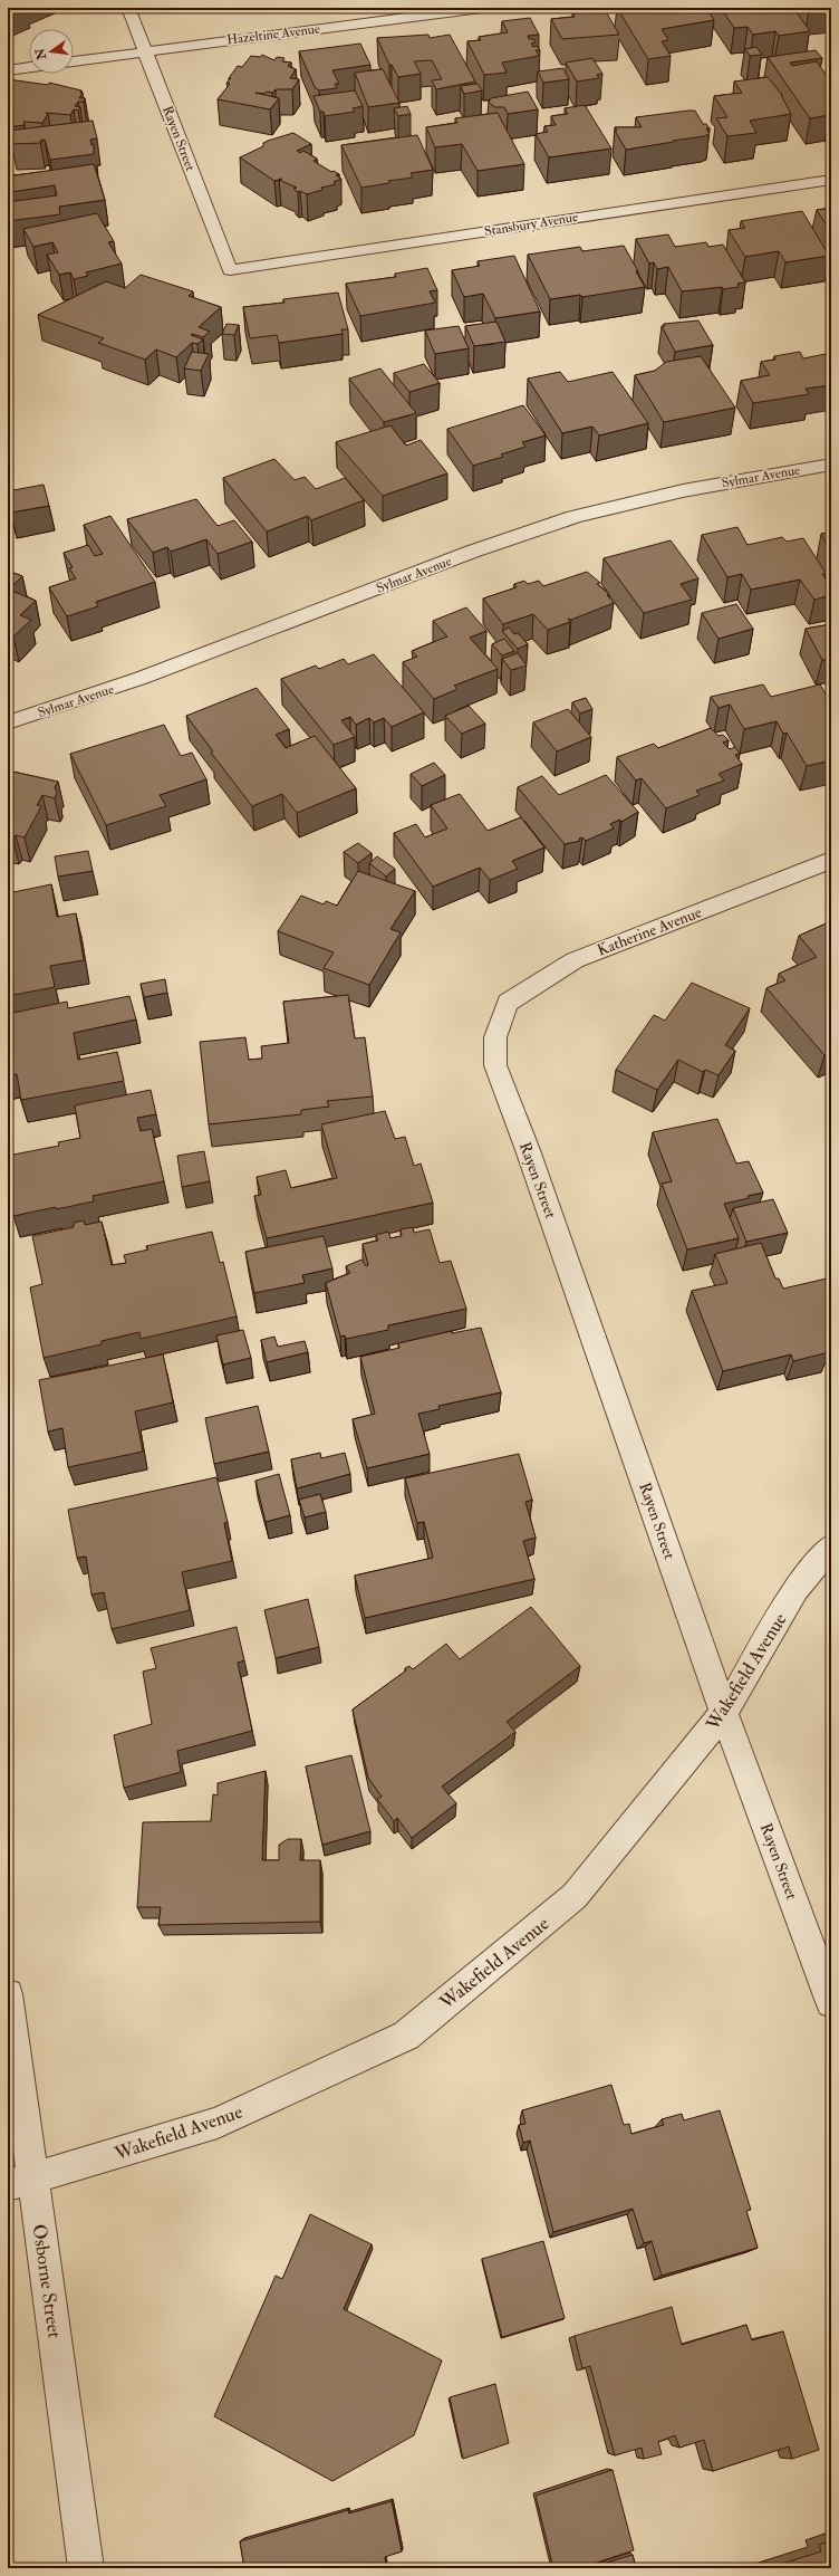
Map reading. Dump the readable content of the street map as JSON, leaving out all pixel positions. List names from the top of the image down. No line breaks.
{"streets":{"street":["Hazeltine Avenue","Rayen Street","Stansbury Avenue","Sylmar Avenue","Katherine Avenue","Wakefield Avenue","Osborne Street"]},"crossings":[["Hazeltine Avenue","Rayen Street"],["Rayen Street","Stansbury Avenue"],["Rayen Street","Katherine Avenue"],["Rayen Street","Wakefield Avenue"],["Wakefield Avenue","Osborne Street"]],"north":"left"}
